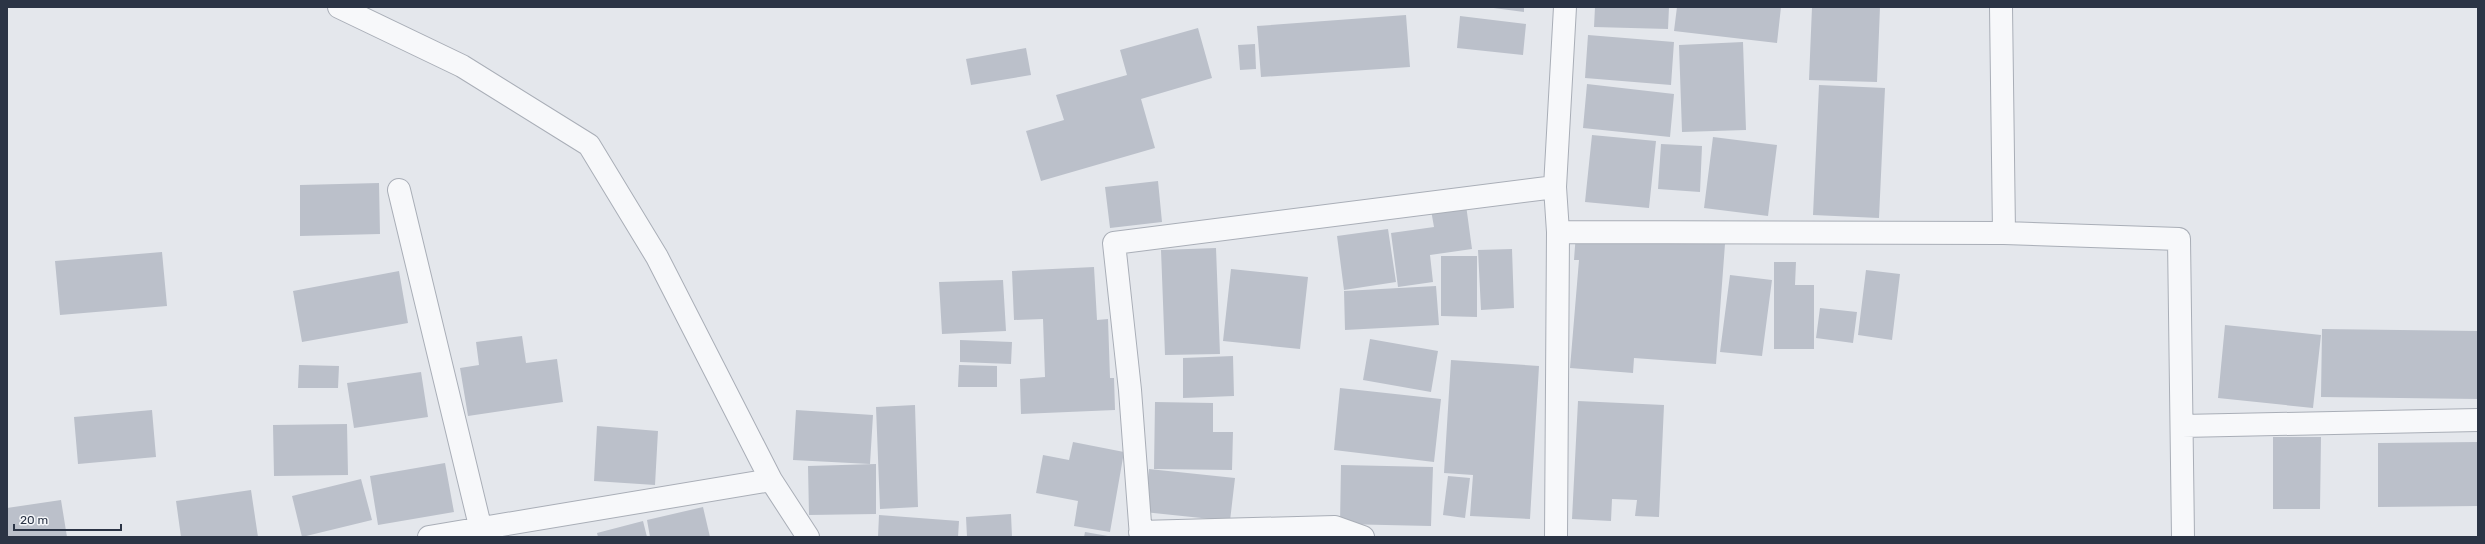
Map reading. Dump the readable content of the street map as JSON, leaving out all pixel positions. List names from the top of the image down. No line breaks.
{"scale_bar":"20 m"}
